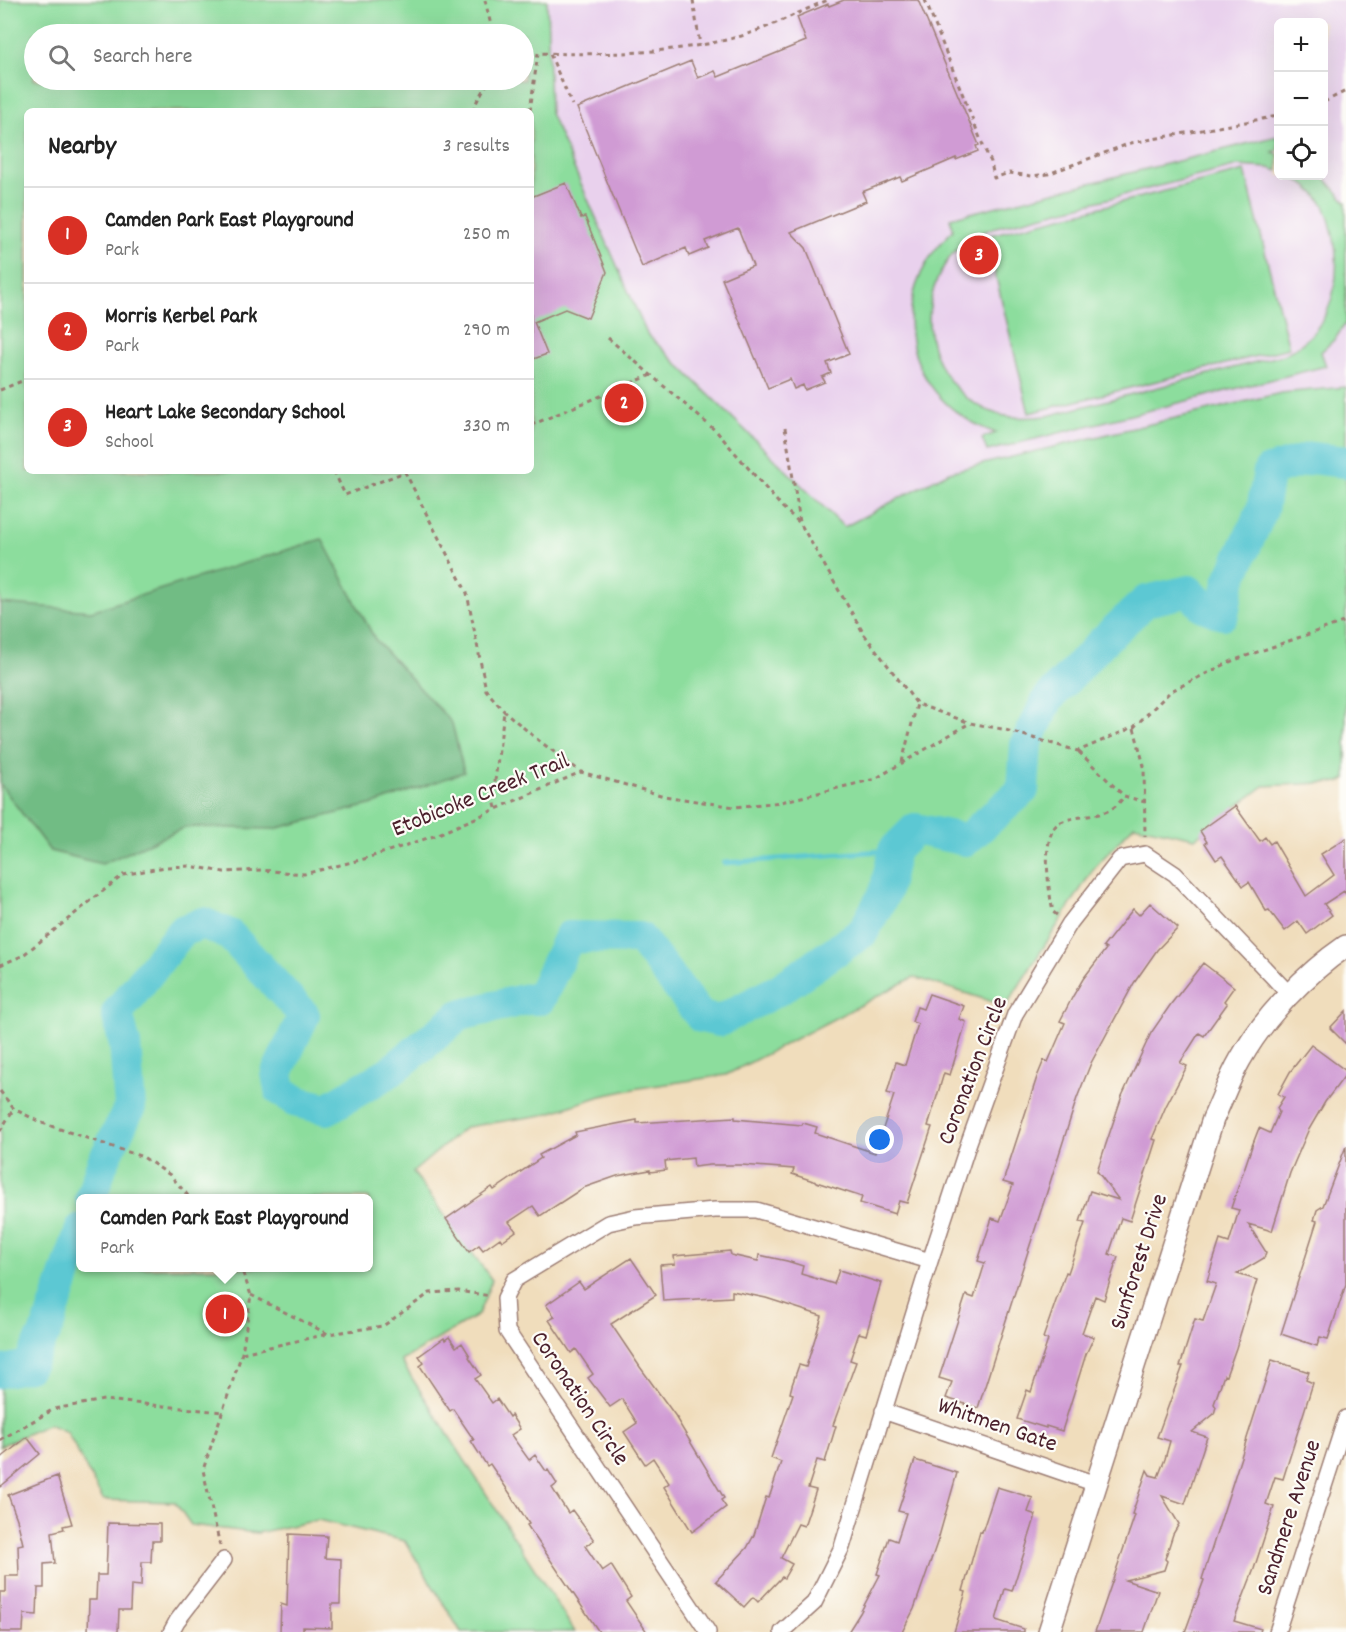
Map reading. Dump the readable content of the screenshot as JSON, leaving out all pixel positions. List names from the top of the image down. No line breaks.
{"streets":{"street":["Coronation Circle","Sunforest Drive","Whitmen Gate","Sandmere Avenue"],"path":["Etobicoke Creek Trail"]},"crossings":[["Coronation Circle","Whitmen Gate"],["Sunforest Drive","Whitmen Gate"]],"page":{"map_buttons":["+","−"],"search":"Search here","heading":["Nearby","3 results"],"list":[{"mark":"1","name":"Camden Park East Playground","note":"Park","value":"250 m"},{"mark":"2","name":"Morris Kerbel Park","note":"Park","value":"290 m"},{"mark":"3","name":"Heart Lake Secondary School","note":"School","value":"330 m"}],"pins":["3","2","1"],"popup":["Camden Park East Playground","Park"]}}
